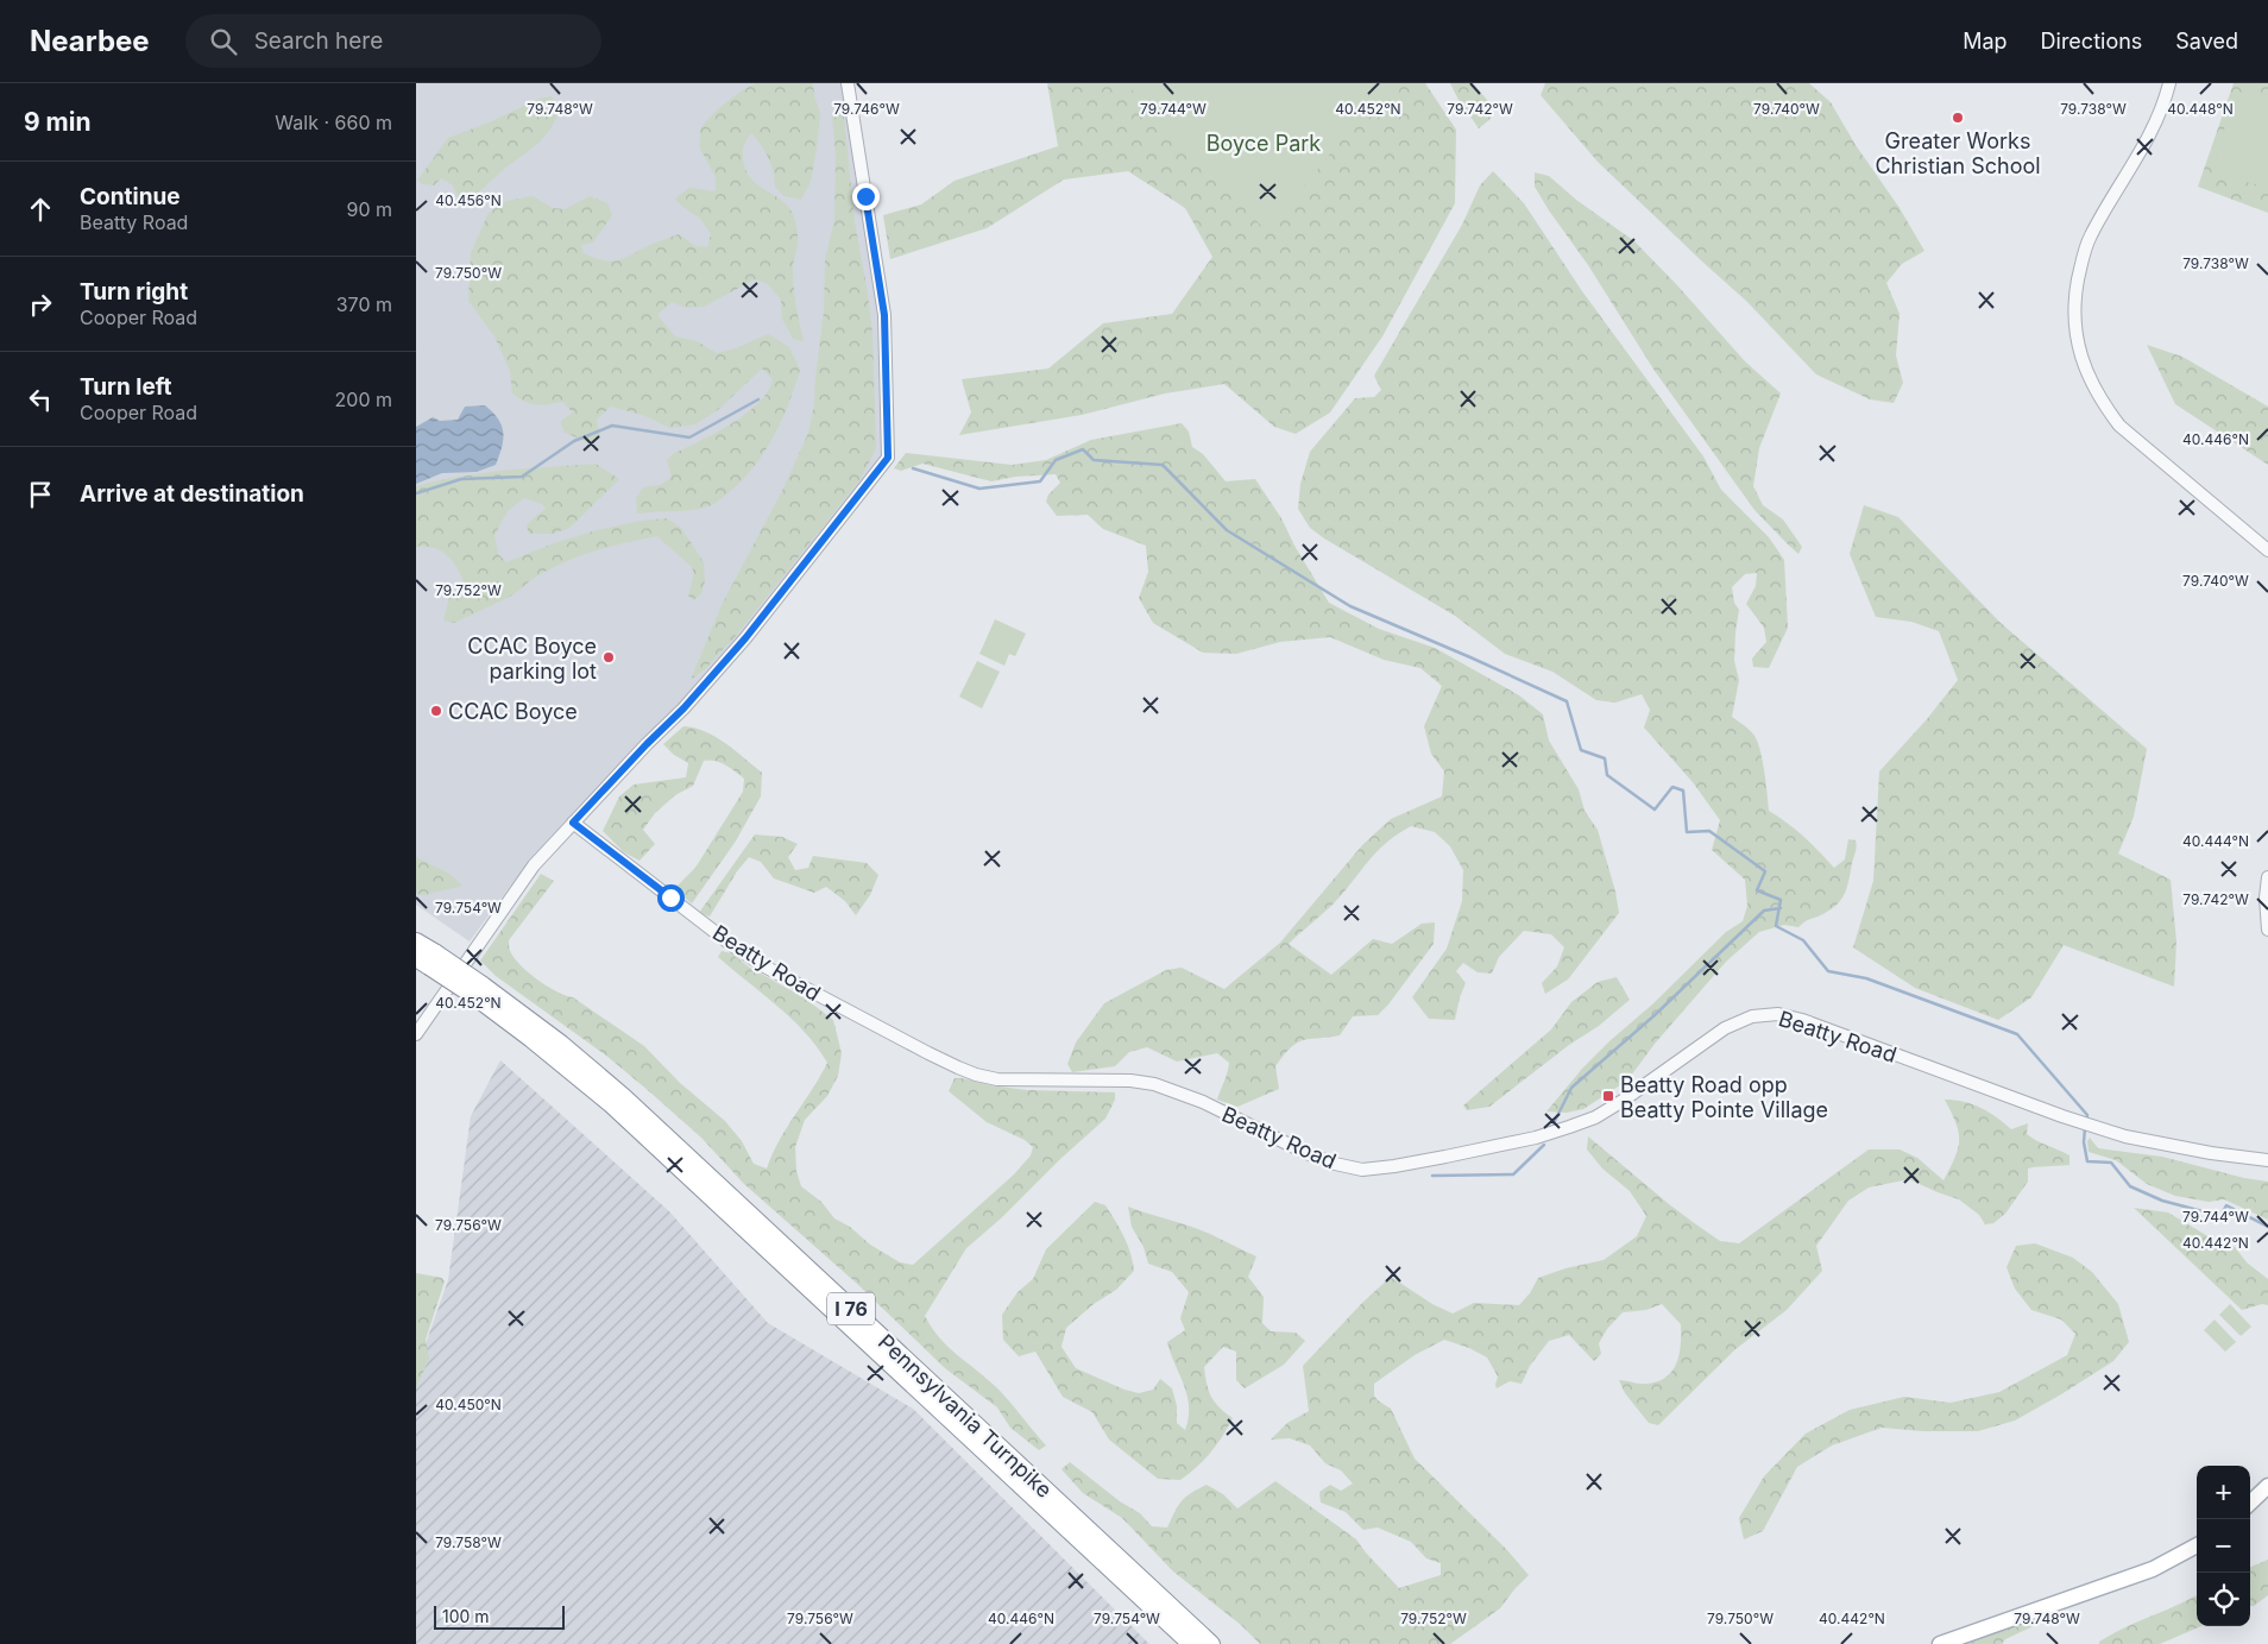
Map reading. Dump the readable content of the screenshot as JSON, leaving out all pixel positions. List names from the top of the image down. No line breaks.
{"streets":{"highway":["I 76","Pennsylvania Turnpike"],"street":["Beatty Road"]},"parks":["Boyce Park"],"places":{"other":["Greater Works Christian School","CCAC Boyce parking lot","CCAC Boyce"],"transit":["Beatty Road opp Beatty Pointe Village"]},"scale_bar":"100 m","page":{"header":"Nearbee","search":"Search here","nav":["Map","Directions","Saved"],"heading":["9 min","Walk · 660 m"],"list":[["Continue","Beatty Road","90 m"],["Turn right","Cooper Road","370 m"],["Turn left","Cooper Road","200 m"],"Arrive at destination"],"map_buttons":["+","−"],"scale":"100 m"},"coordinates":["40.452°N","40.448°N","79.746°W","79.748°W","79.744°W","79.742°W","79.740°W","79.738°W","40.456°N","79.750°W","40.446°N","79.752°W","40.444°N","79.754°W","79.756°W","40.442°N","40.450°N","79.758°W"]}
